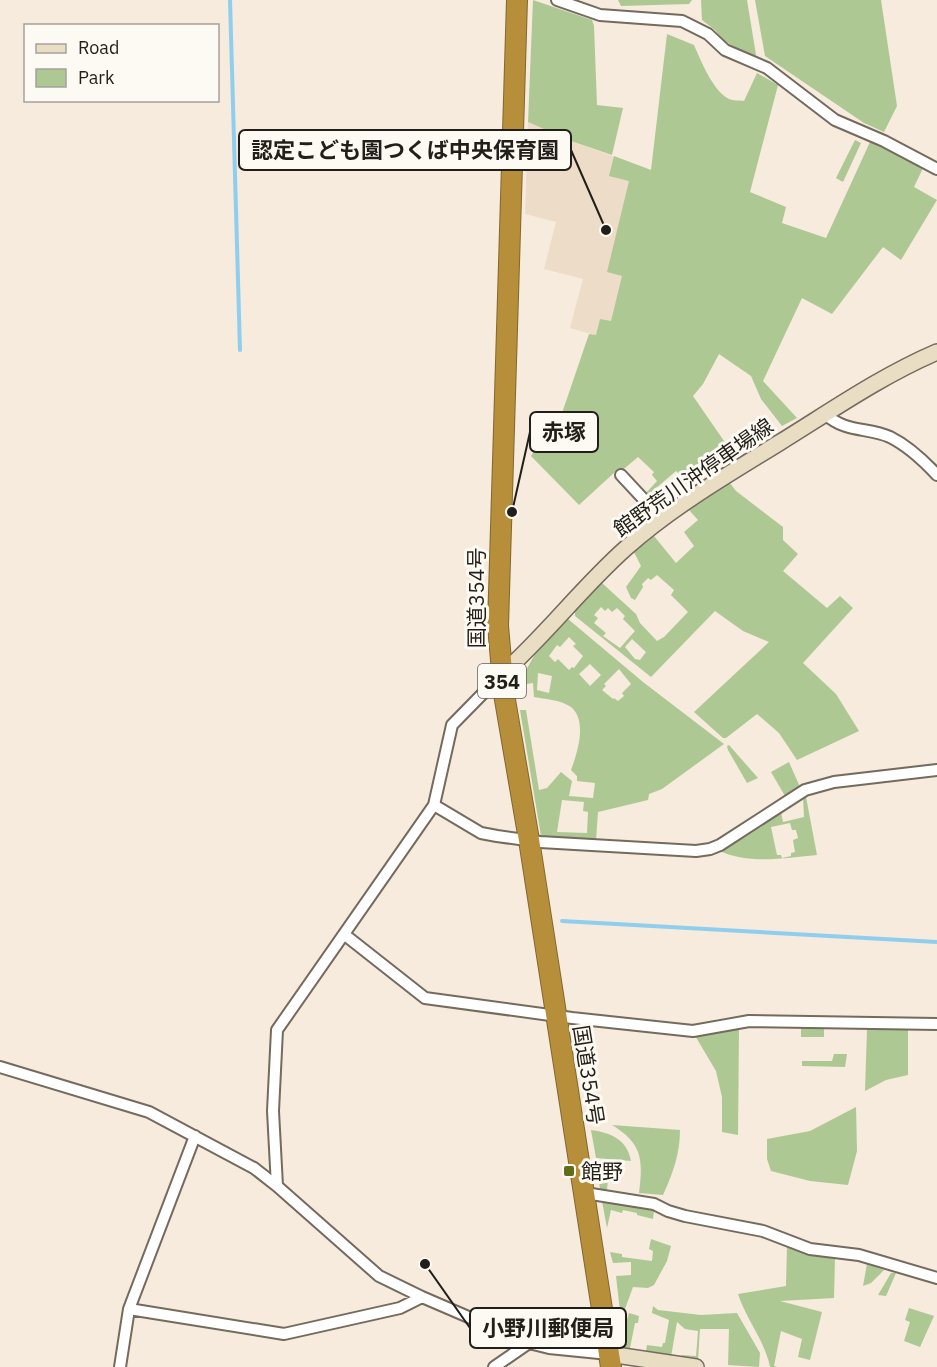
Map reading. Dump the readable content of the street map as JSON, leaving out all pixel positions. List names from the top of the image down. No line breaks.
{"streets":{"highway":["国道354号","354"],"main road":["館野荒川沖停車場線"]},"crossings":[["館野荒川沖停車場線","国道354号"]],"places":{"other":["認定こども園つくば中央保育園","赤塚","小野川郵便局"],"transit":["館野"]},"legend":["Road","Park"]}
